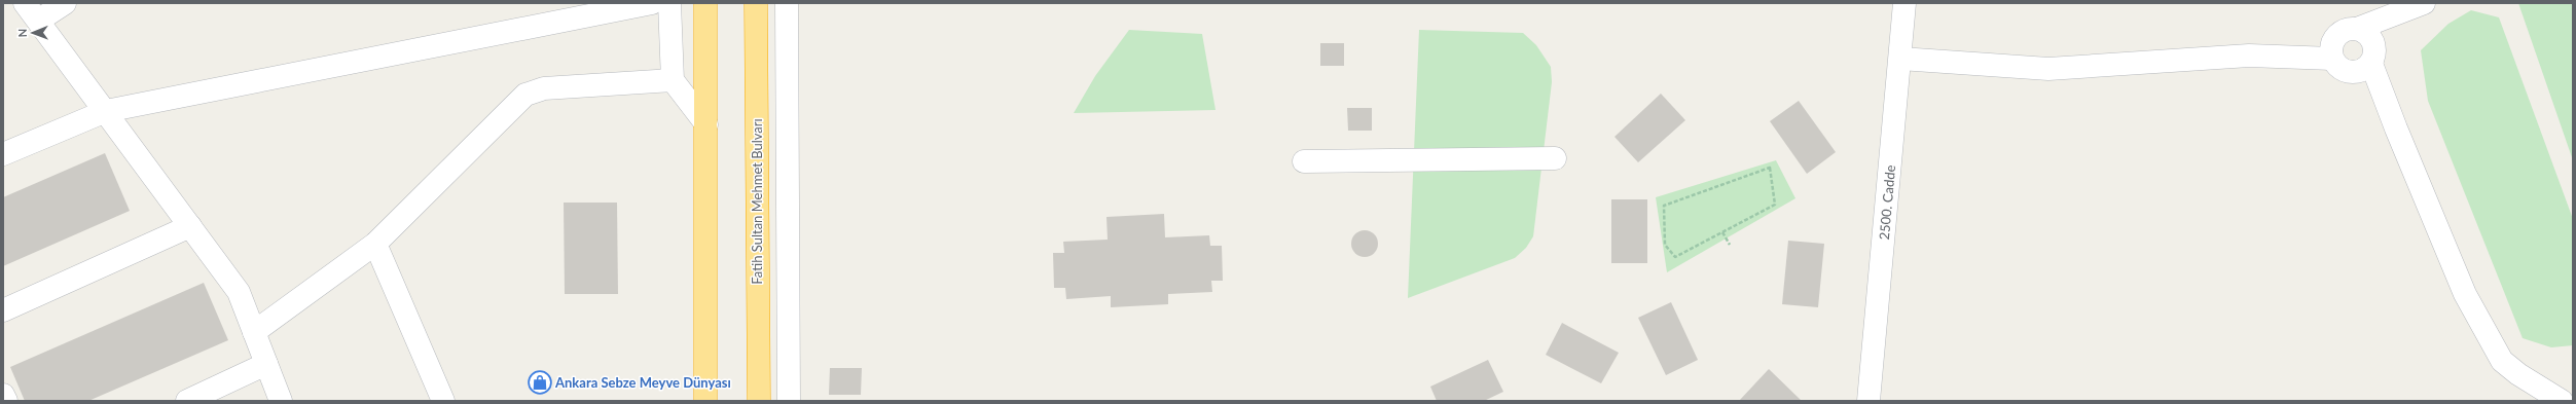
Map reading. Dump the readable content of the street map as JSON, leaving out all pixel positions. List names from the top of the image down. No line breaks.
{"streets":{"highway":["Fatih Sultan Mehmet Bulvarı"],"street":["2500. Cadde"]},"places":{"shop":["Ankara Sebze Meyve Dünyası"]},"north":"left"}
